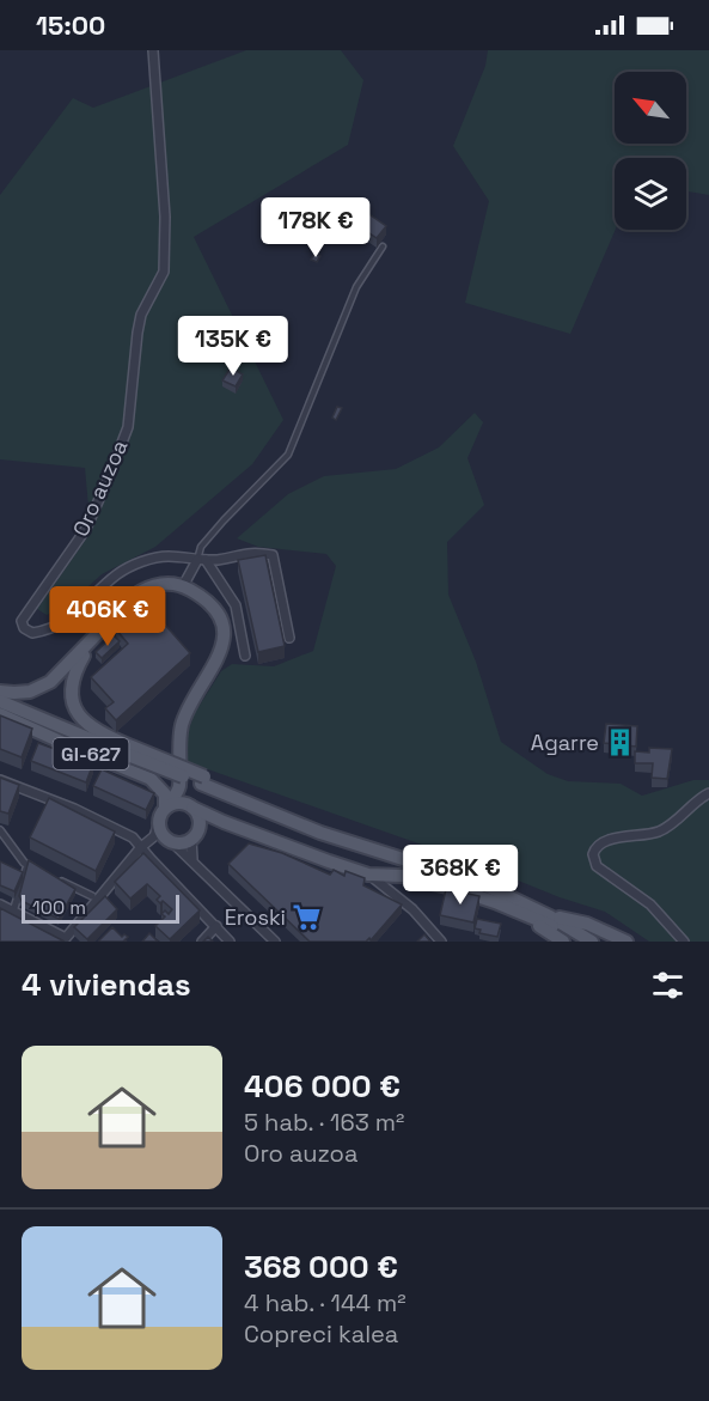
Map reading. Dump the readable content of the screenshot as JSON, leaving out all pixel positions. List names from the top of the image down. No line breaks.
{"streets":{"main road":["GI-627"],"street":["Oro auzoa"]},"places":{"building":["Agarre"],"supermarket":["Eroski"]},"scale_bar":"100 m","north":"top left","page":{"status":"15:00","price":["178K €","135K €","406K €","368K €"],"scale":"100 m","heading":"4 viviendas","list":[{"name":"406 000 €","note":"5 hab. · 163 m² · Oro auzoa"},{"name":"368 000 €","note":"4 hab. · 144 m² · Copreci kalea"}]}}
